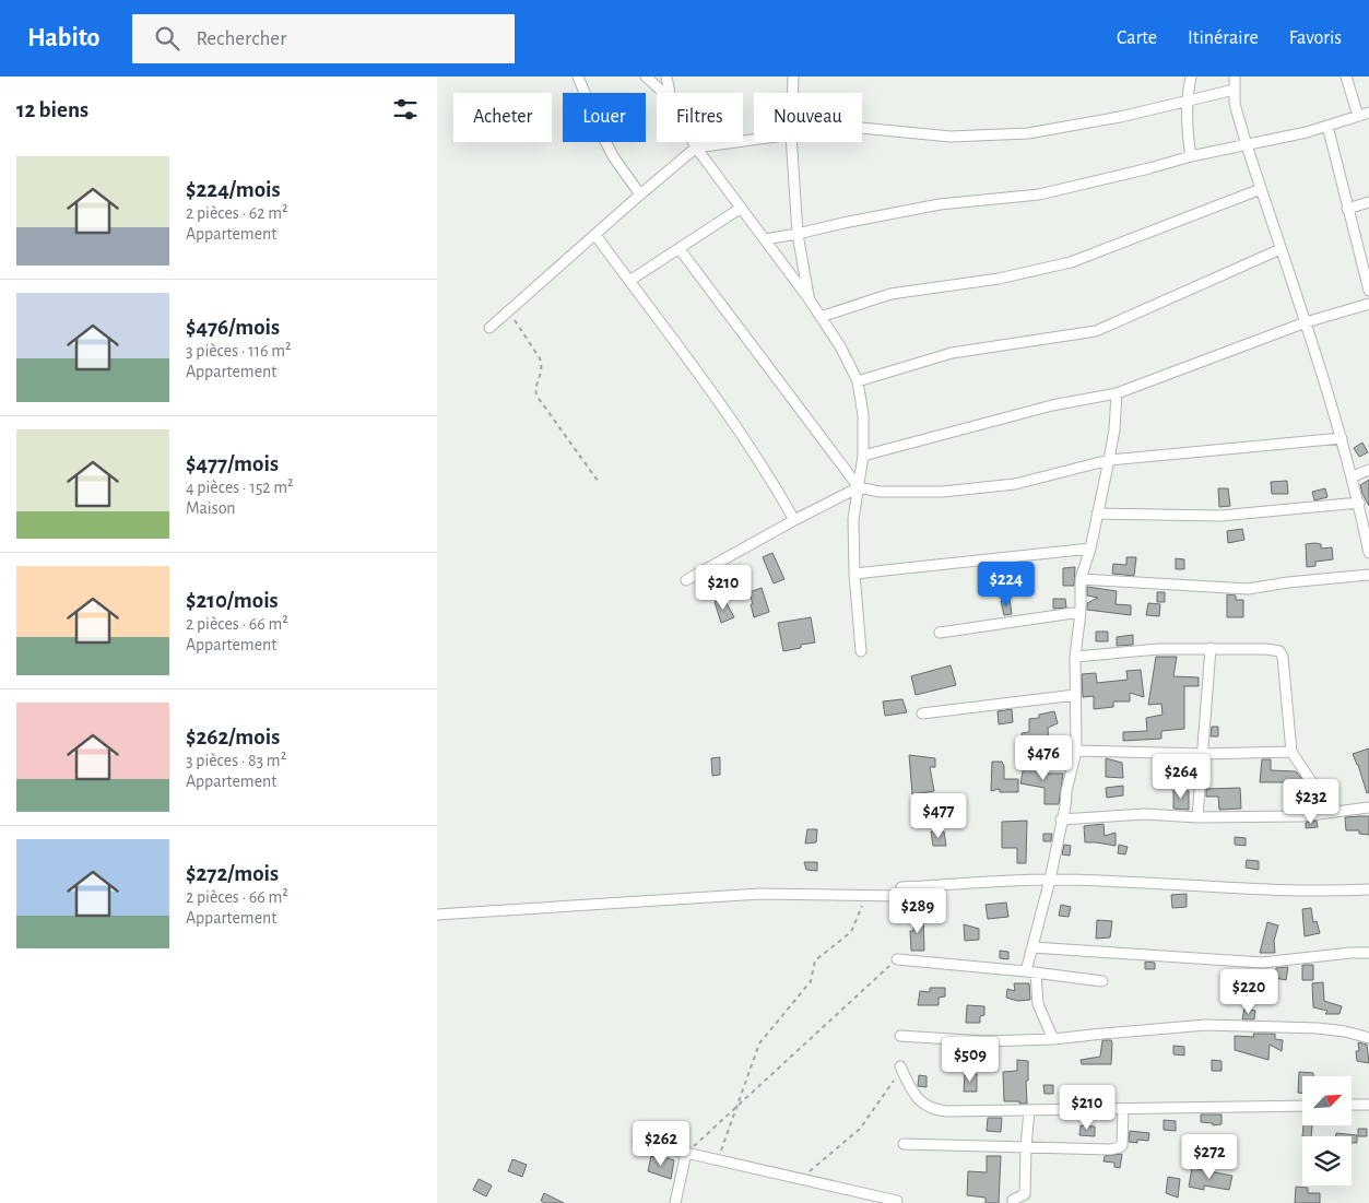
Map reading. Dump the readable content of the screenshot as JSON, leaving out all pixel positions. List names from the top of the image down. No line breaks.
{"north":"top right","page":{"header":"Habito","search":"Rechercher","nav":["Carte","Itinéraire","Favoris"],"heading":"12 biens","chip":["Acheter","Louer","Filtres","Nouveau"],"list":[{"name":"$224/mois","note":"2 pièces · 62 m² · Appartement"},{"name":"$476/mois","note":"3 pièces · 116 m² · Appartement"},{"name":"$477/mois","note":"4 pièces · 152 m² · Maison"},{"name":"$210/mois","note":"2 pièces · 66 m² · Appartement"},{"name":"$262/mois","note":"3 pièces · 83 m² · Appartement"},{"name":"$272/mois","note":"2 pièces · 66 m² · Appartement"}],"price":["$224","$210","$476","$264","$232","$477","$289","$220","$509","$210","$262","$272"]}}
